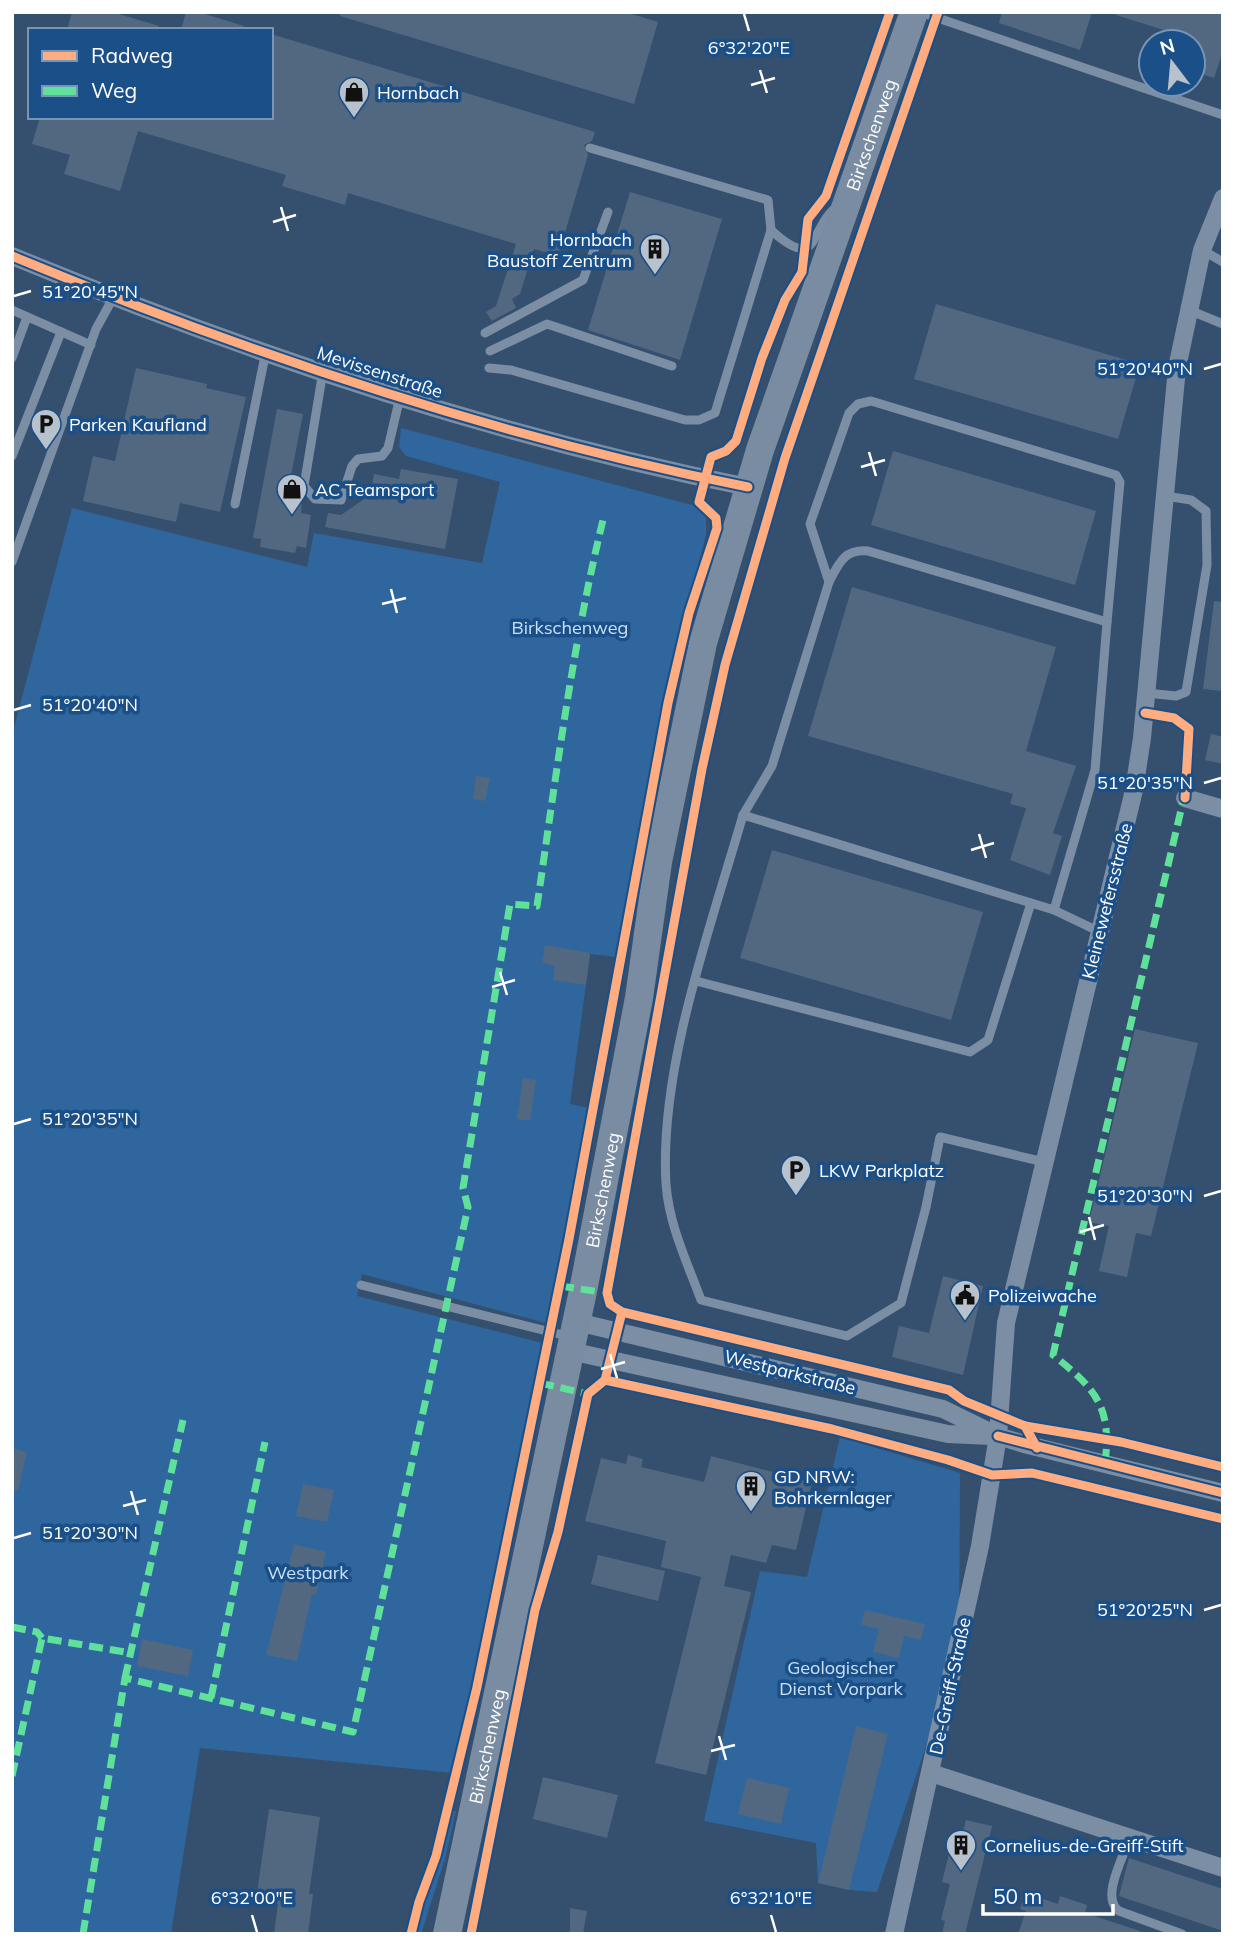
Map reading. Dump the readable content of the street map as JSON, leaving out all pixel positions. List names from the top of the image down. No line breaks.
{"streets":{"main road":["Birkschenweg"],"street":["Mevissenstraße","Kleinewefersstraße","Westparkstraße","De-Greiff-Straße"]},"crossings":[["Birkschenweg","Mevissenstraße"],["Birkschenweg","Westparkstraße"],["Kleinewefersstraße","Westparkstraße"],["Kleinewefersstraße","De-Greiff-Straße"],["Westparkstraße","De-Greiff-Straße"]],"parks":["Birkschenweg","Westpark","Geologischer Dienst Vorpark"],"places":{"shop":["Hornbach","AC Teamsport"],"building":["Hornbach Baustoff Zentrum","GD NRW: Bohrkernlager","Cornelius-de-Greiff-Stift"],"parking":["Parken Kaufland","LKW Parkplatz"],"public building":["Polizeiwache"]},"legend":["Radweg","Weg"],"scale_bar":"50 m","north":"top","coordinates":["6°32'20\"E","51°20'45\"N","51°20'40\"N","51°20'35\"N","51°20'30\"N","51°20'25\"N","6°32'00\"E","6°32'10\"E"]}
